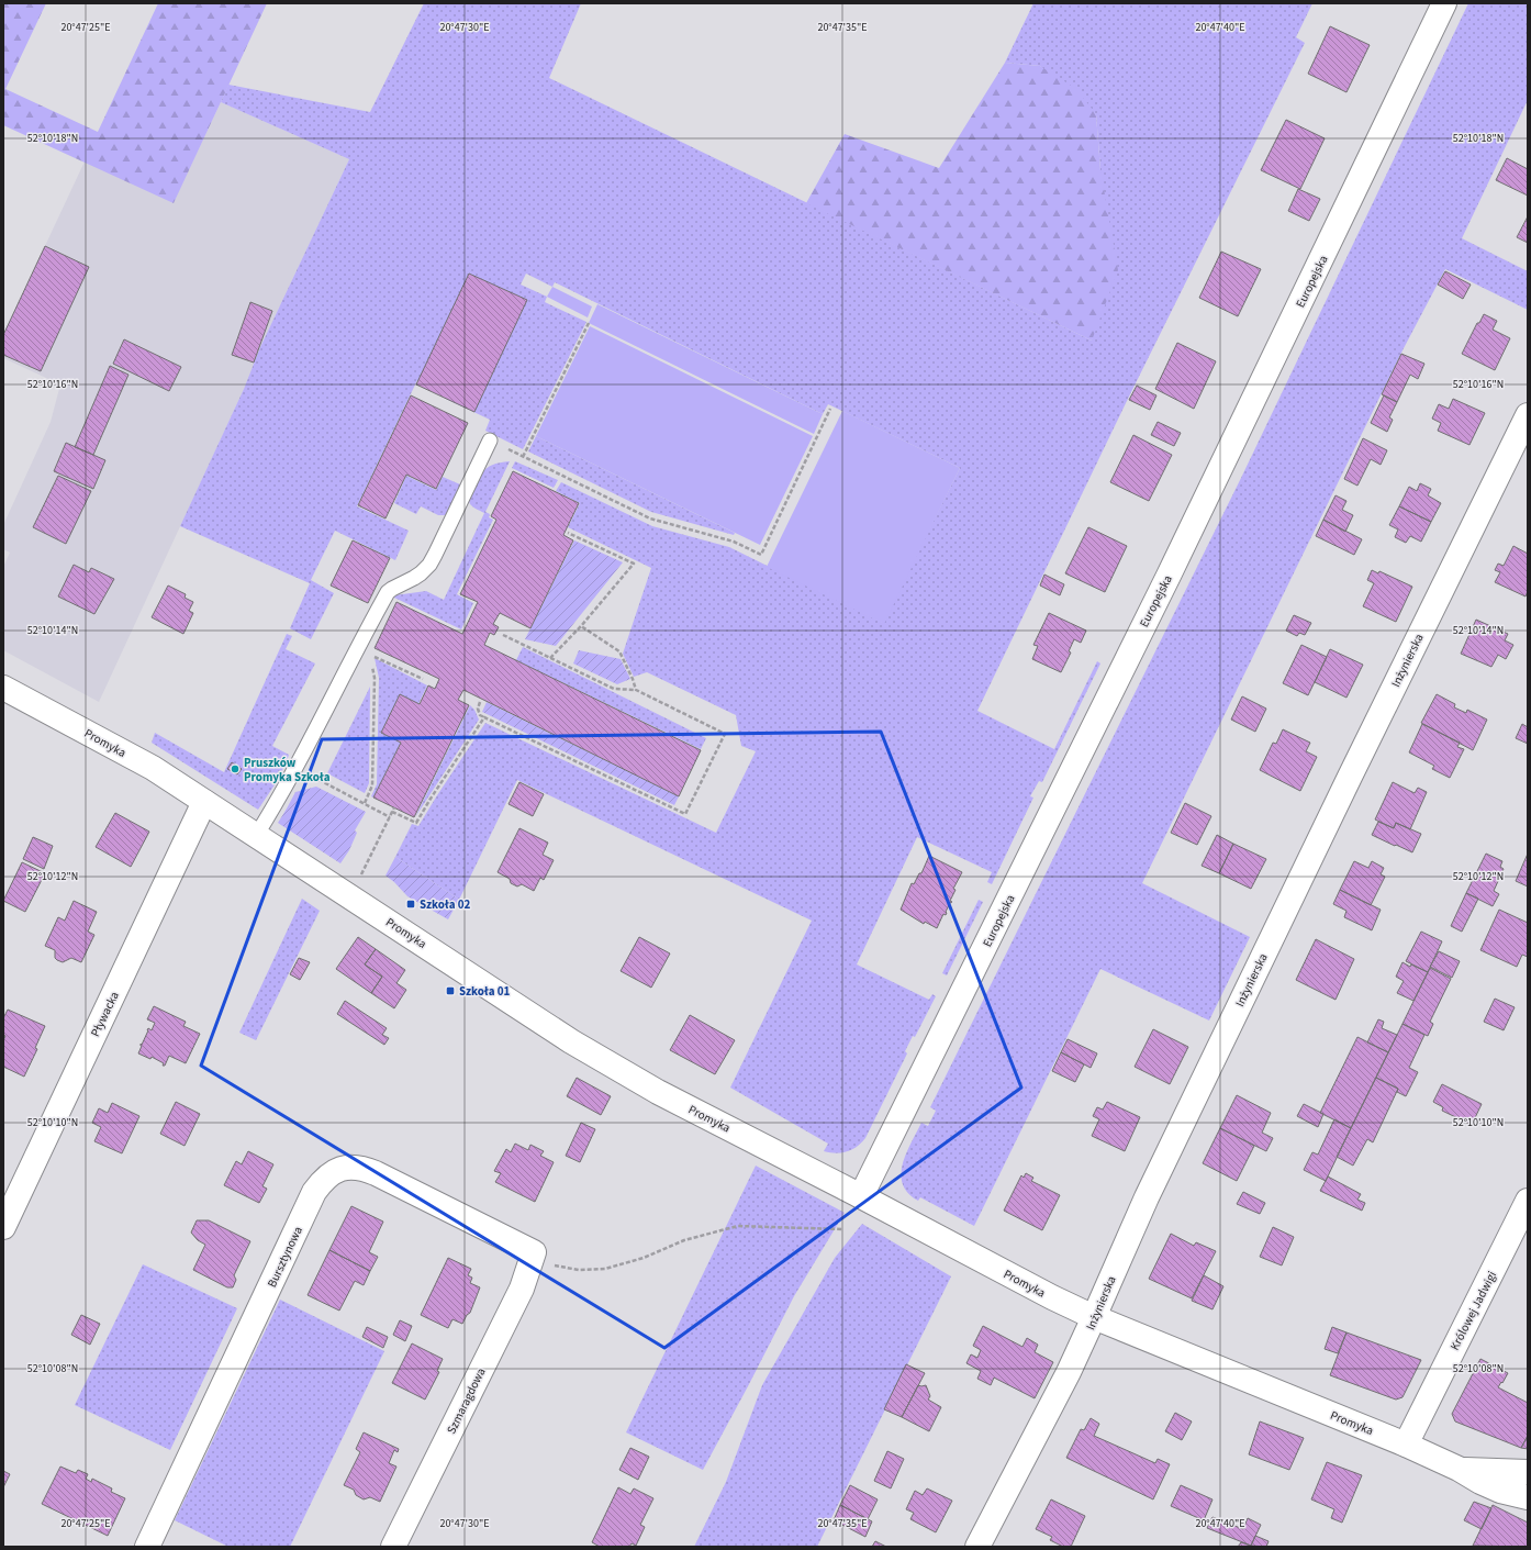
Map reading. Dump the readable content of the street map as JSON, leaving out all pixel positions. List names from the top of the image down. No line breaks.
{"streets":{"street":["Europejska","Inżynierska","Promyka","Pływacka","Bursztynowa","Królowej Jadwigi","Szmaragdowa"]},"crossings":[["Europejska","Promyka"],["Inżynierska","Promyka"],["Promyka","Pływacka"],["Promyka","Królowej Jadwigi"],["Bursztynowa","Szmaragdowa"]],"places":{"other":["Pruszków Promyka Szkoła"],"transit":["Szkoła 02","Szkoła 01"]},"coordinates":["20°47'25\"E","20°47'30\"E","20°47'35\"E","20°47'40\"E","52°10'18\"N","52°10'16\"N","52°10'14\"N","52°10'12\"N","52°10'10\"N","52°10'08\"N"]}
